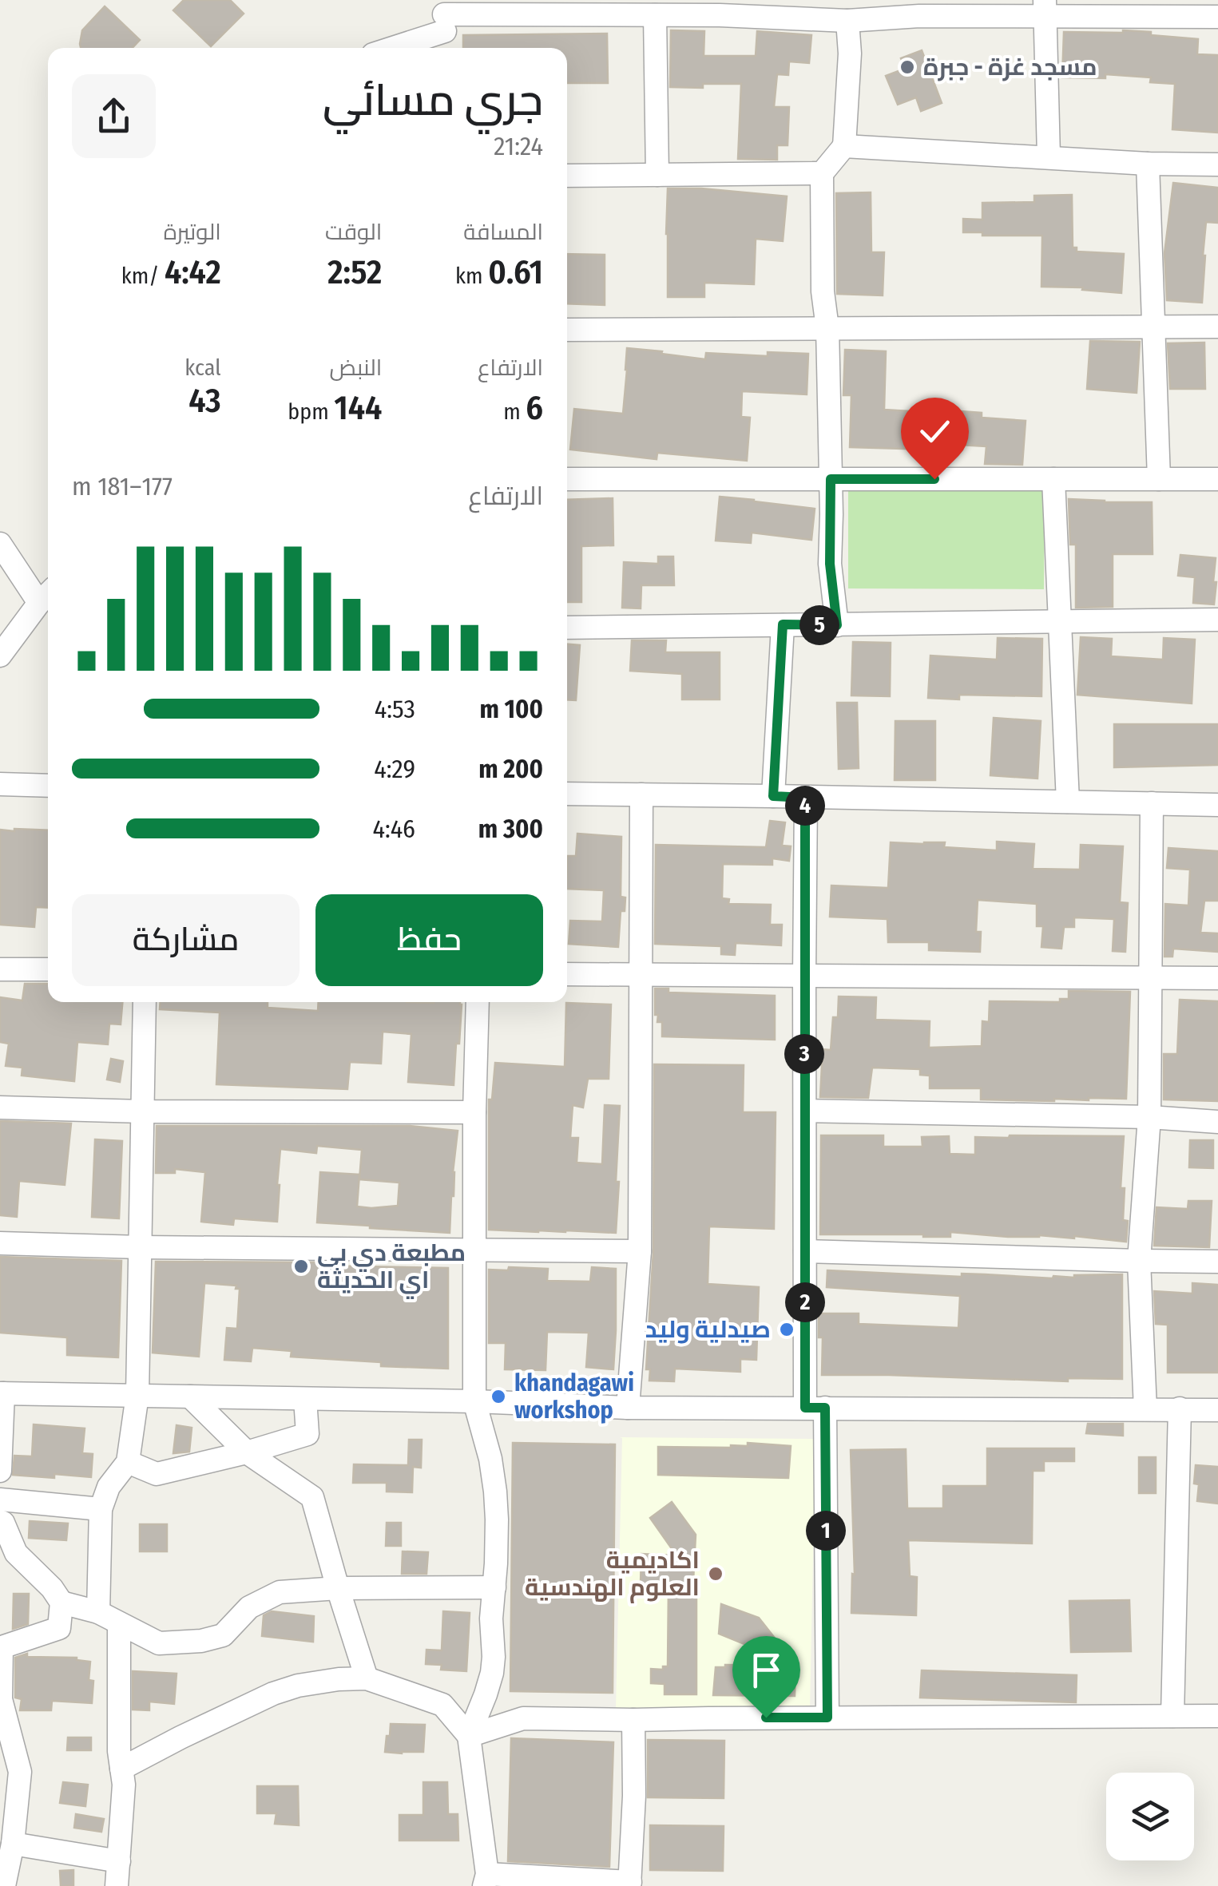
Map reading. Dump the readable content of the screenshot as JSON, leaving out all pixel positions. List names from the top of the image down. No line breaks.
{"places":["مسجد غزة - جبرة","مطبعة دي بي اي الحديثة","صيدلية وليد","khandagawi workshop","اكاديمية العلوم الهندسية"],"page":{"heading":["جري مسائي","21:24"],"stats":[["المسافة","0.61 km"],["الوقت","2:52"],["الوتيرة","4:42 /km"],["الارتفاع","6 m"],["النبض","144 bpm"],["kcal","43"]],"chart":["الارتفاع","177–181 m"],"pins":["5","4","3","2","1"],"list":[{"name":"100 m","note":"4:53"},{"name":"200 m","note":"4:29"},{"name":"300 m","note":"4:46"}],"buttons":["حفظ","مشاركة"]}}
